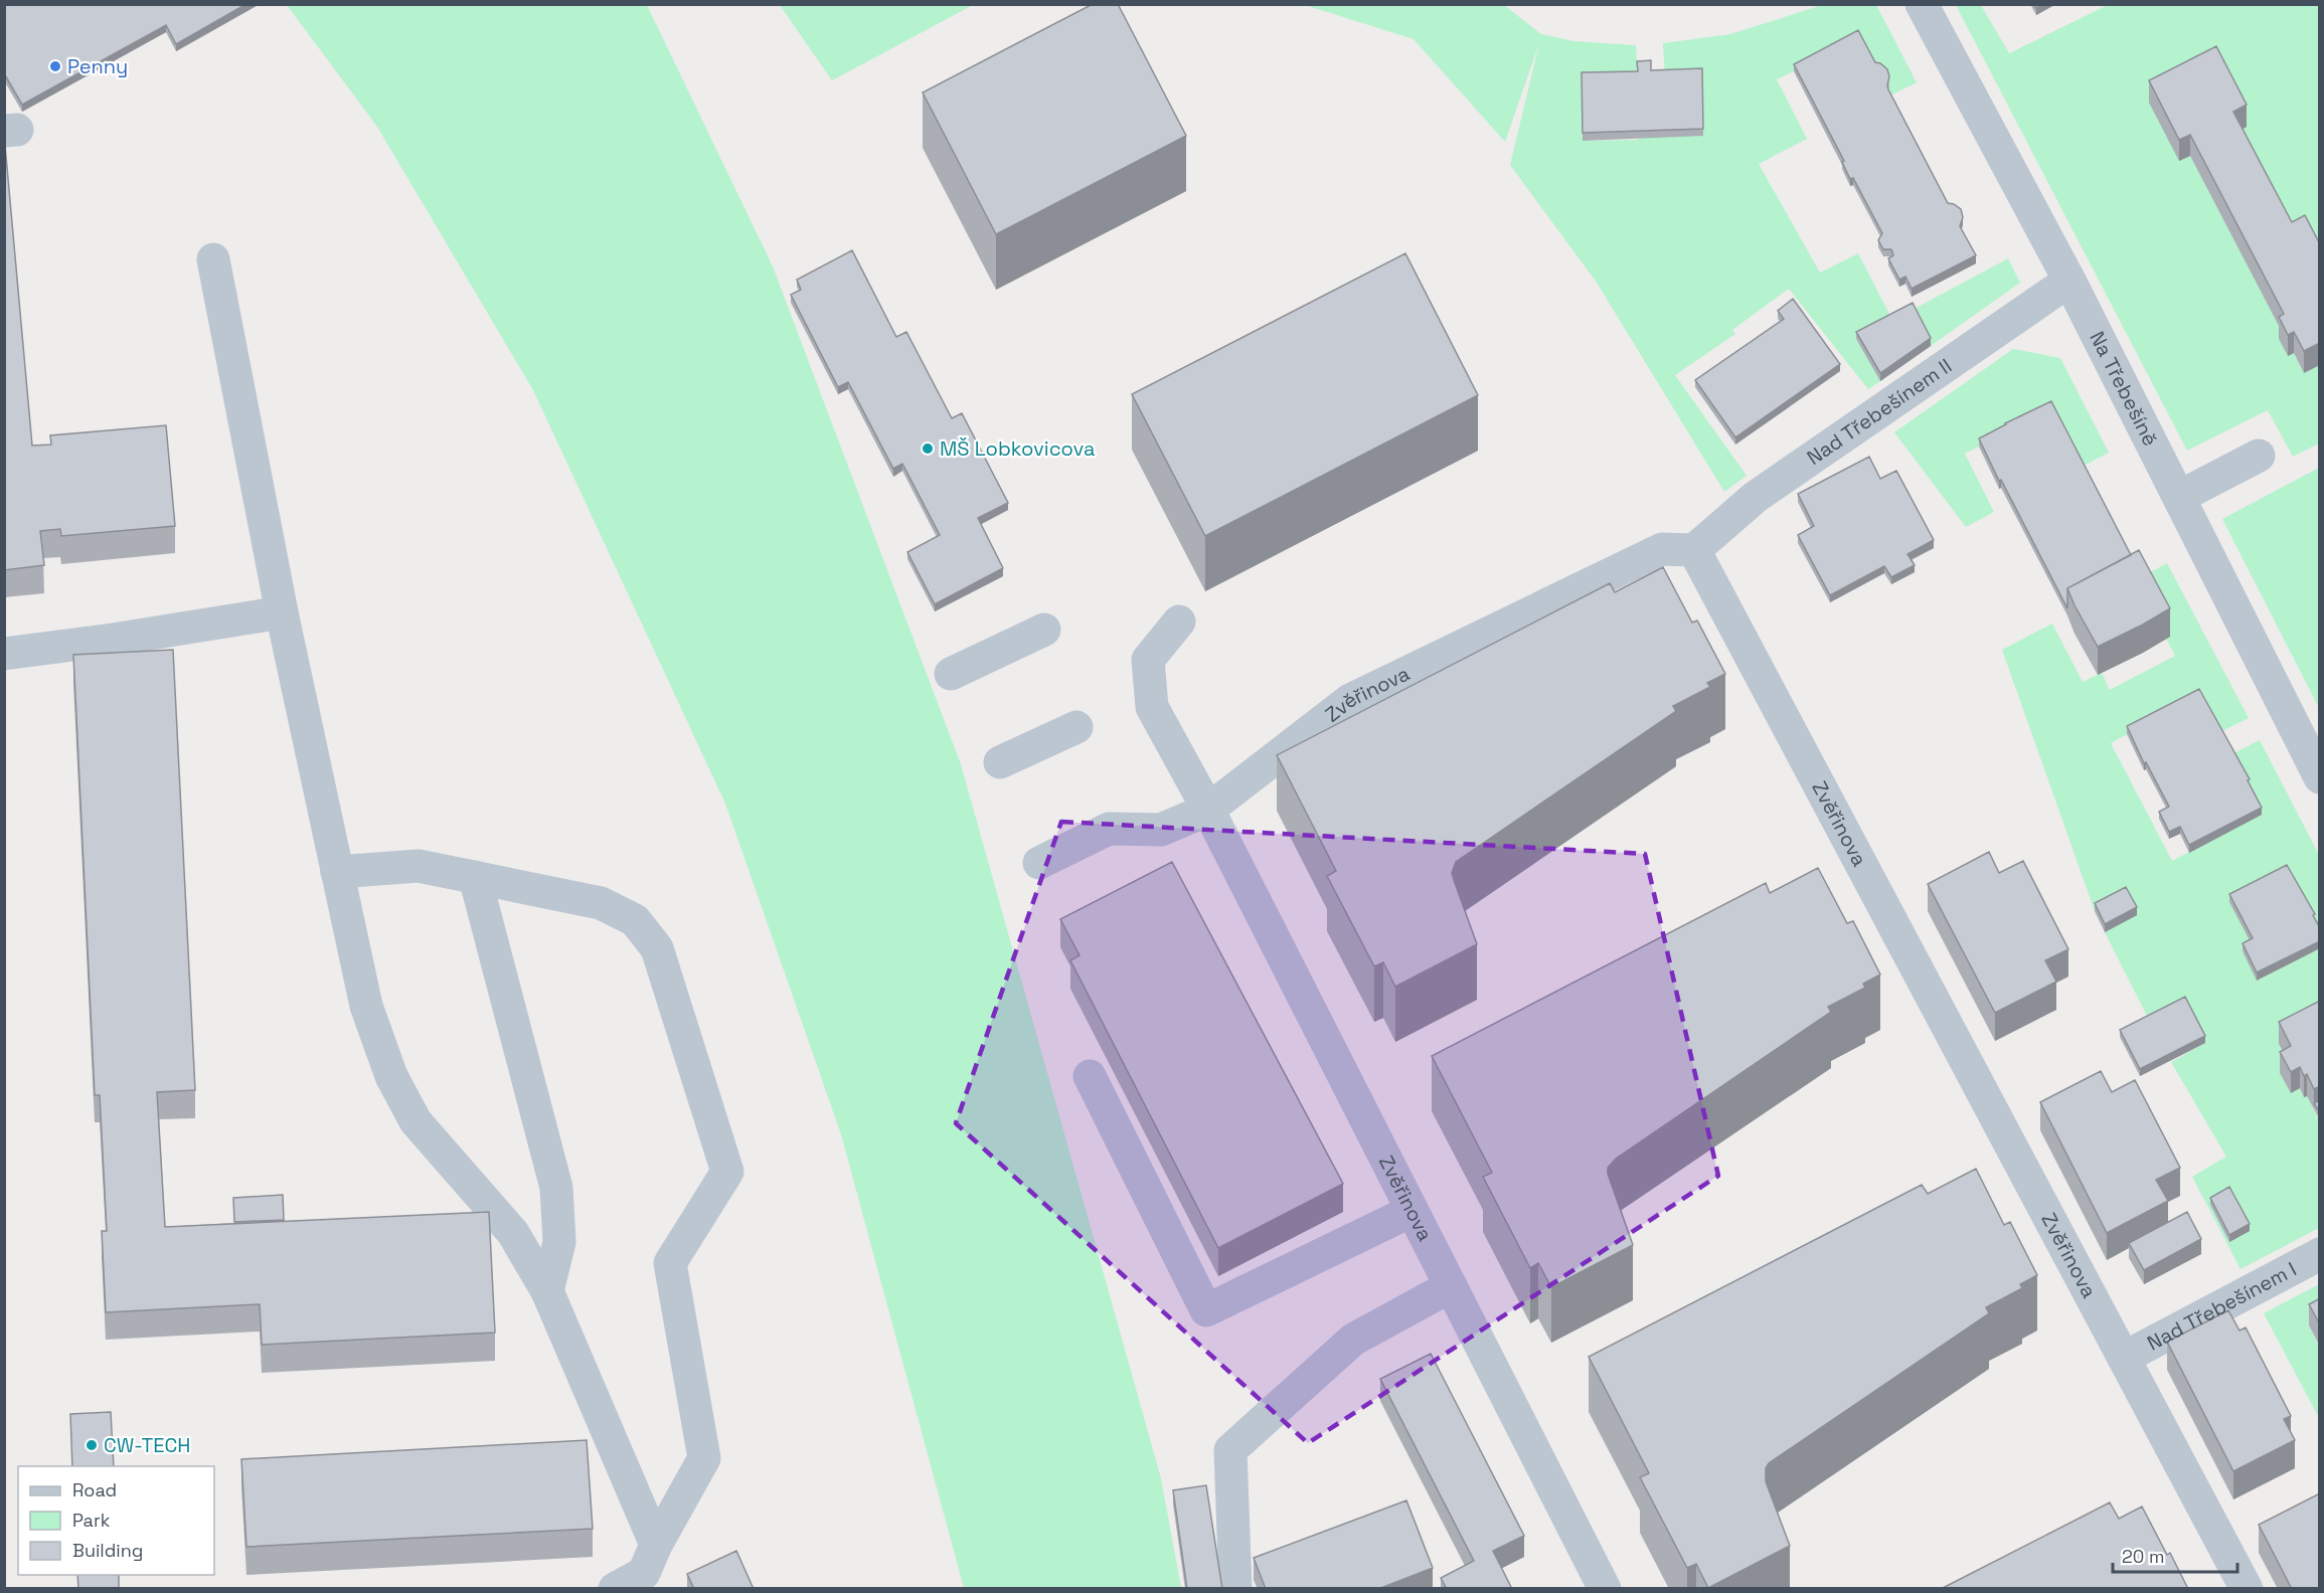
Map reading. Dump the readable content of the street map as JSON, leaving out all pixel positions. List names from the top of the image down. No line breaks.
{"streets":{"street":["Na Třebešíně","Nad Třebešínem II","Zvěřinova","Nad Třebešínem I"]},"crossings":[["Na Třebešíně","Nad Třebešínem II"],["Nad Třebešínem II","Zvěřinova"],["Zvěřinova","Nad Třebešínem I"]],"places":["Penny","MŠ Lobkovicova","CW-TECH"],"legend":["Road","Park","Building"],"scale_bar":"20 m"}
